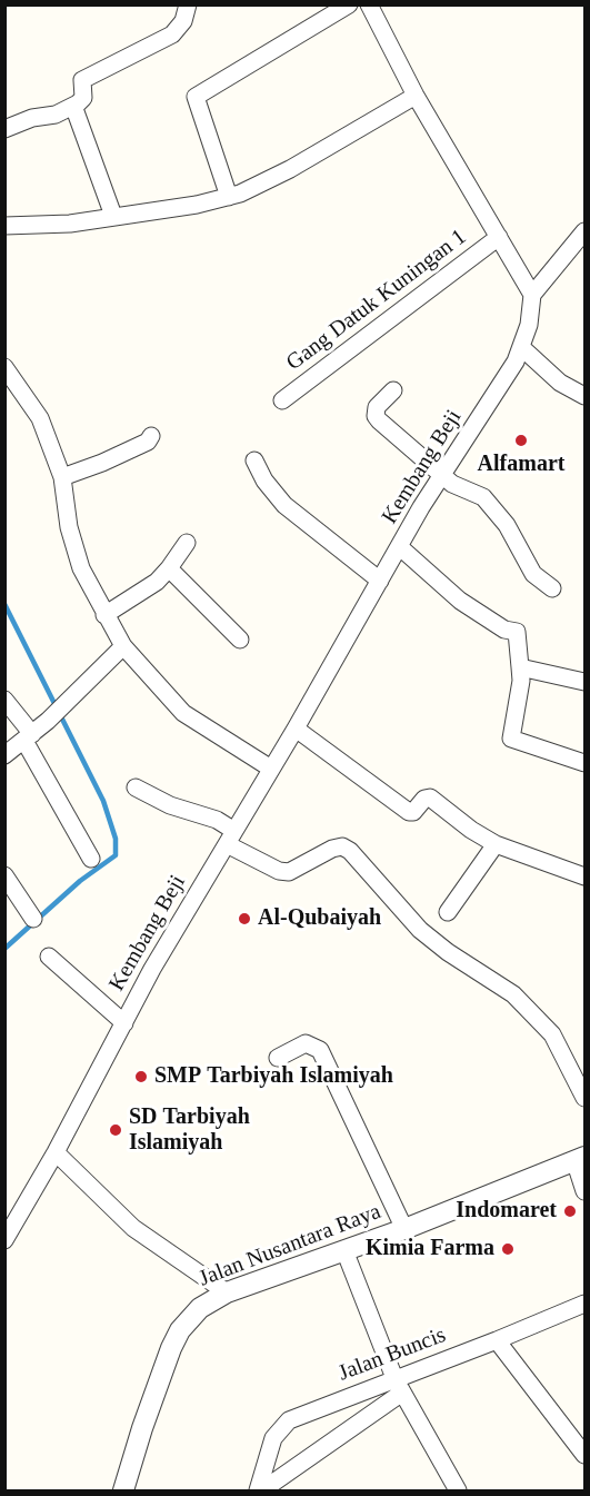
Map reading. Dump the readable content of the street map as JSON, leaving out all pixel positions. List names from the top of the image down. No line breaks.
{"streets":{"street":["Gang Datuk Kuningan 1","Kembang Beji","Jalan Nusantara Raya","Jalan Buncis"]},"places":["Alfamart","Al-Qubaiyah","SMP Tarbiyah Islamiyah","SD Tarbiyah Islamiyah","Indomaret","Kimia Farma"]}
